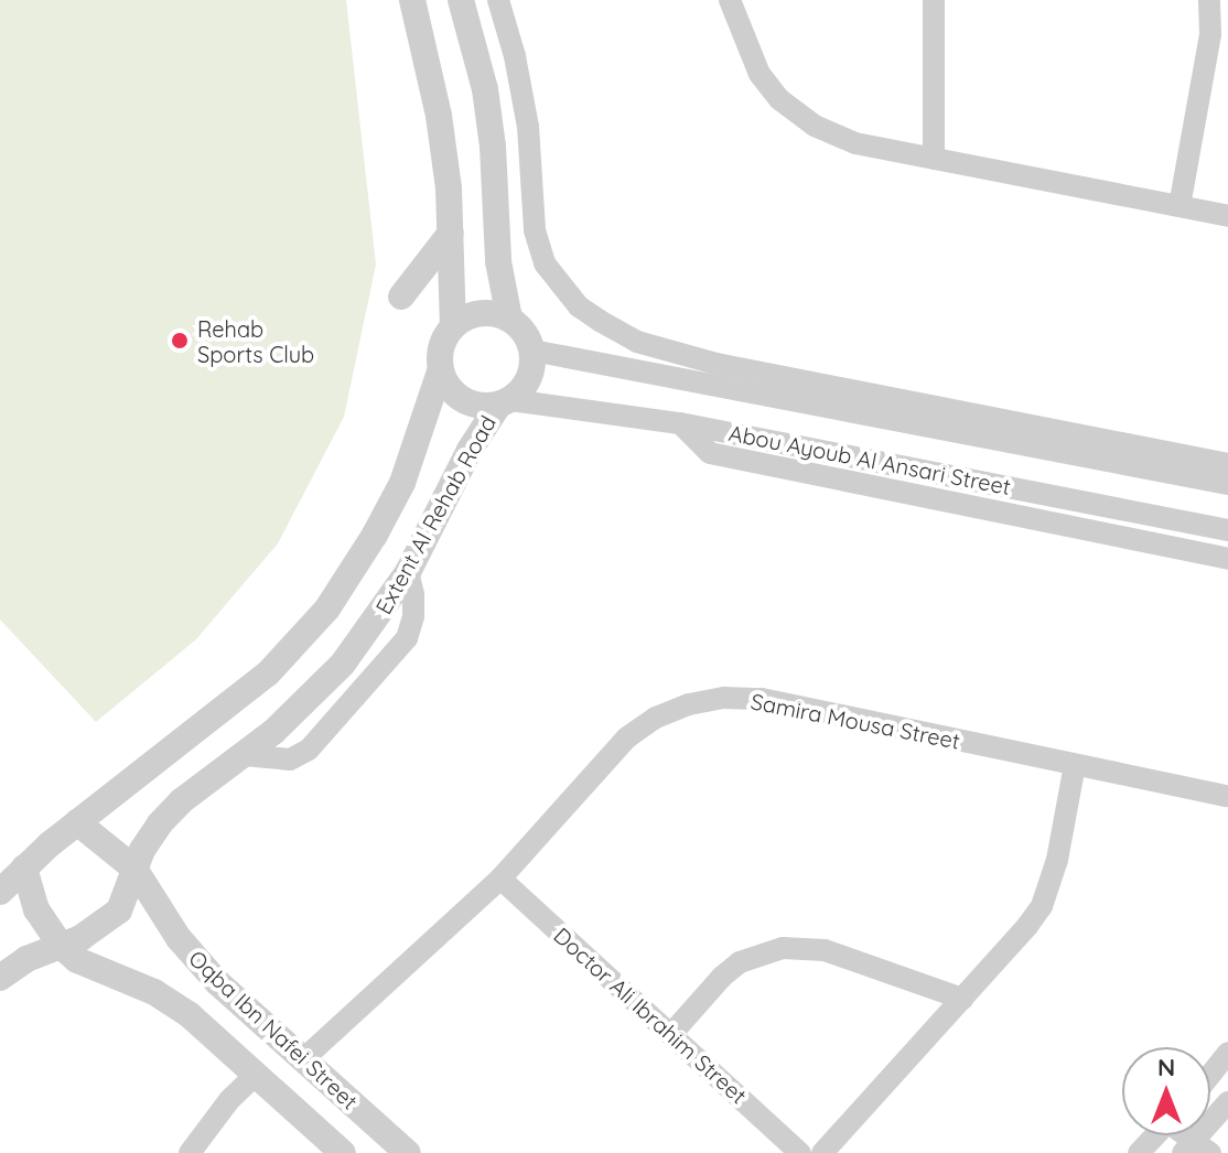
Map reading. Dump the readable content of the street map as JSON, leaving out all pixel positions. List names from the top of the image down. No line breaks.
{"streets":{"street":["Abou Ayoub Al Ansari Street","Extent Al Rehab Road","Samira Mousa Street","Doctor Ali Ibrahim Street","Oqba Ibn Nafei Street"]},"crossings":[["Abou Ayoub Al Ansari Street","Extent Al Rehab Road"],["Extent Al Rehab Road","Oqba Ibn Nafei Street"],["Samira Mousa Street","Doctor Ali Ibrahim Street"],["Samira Mousa Street","Oqba Ibn Nafei Street"]],"places":["Rehab Sports Club"],"north":"top"}
